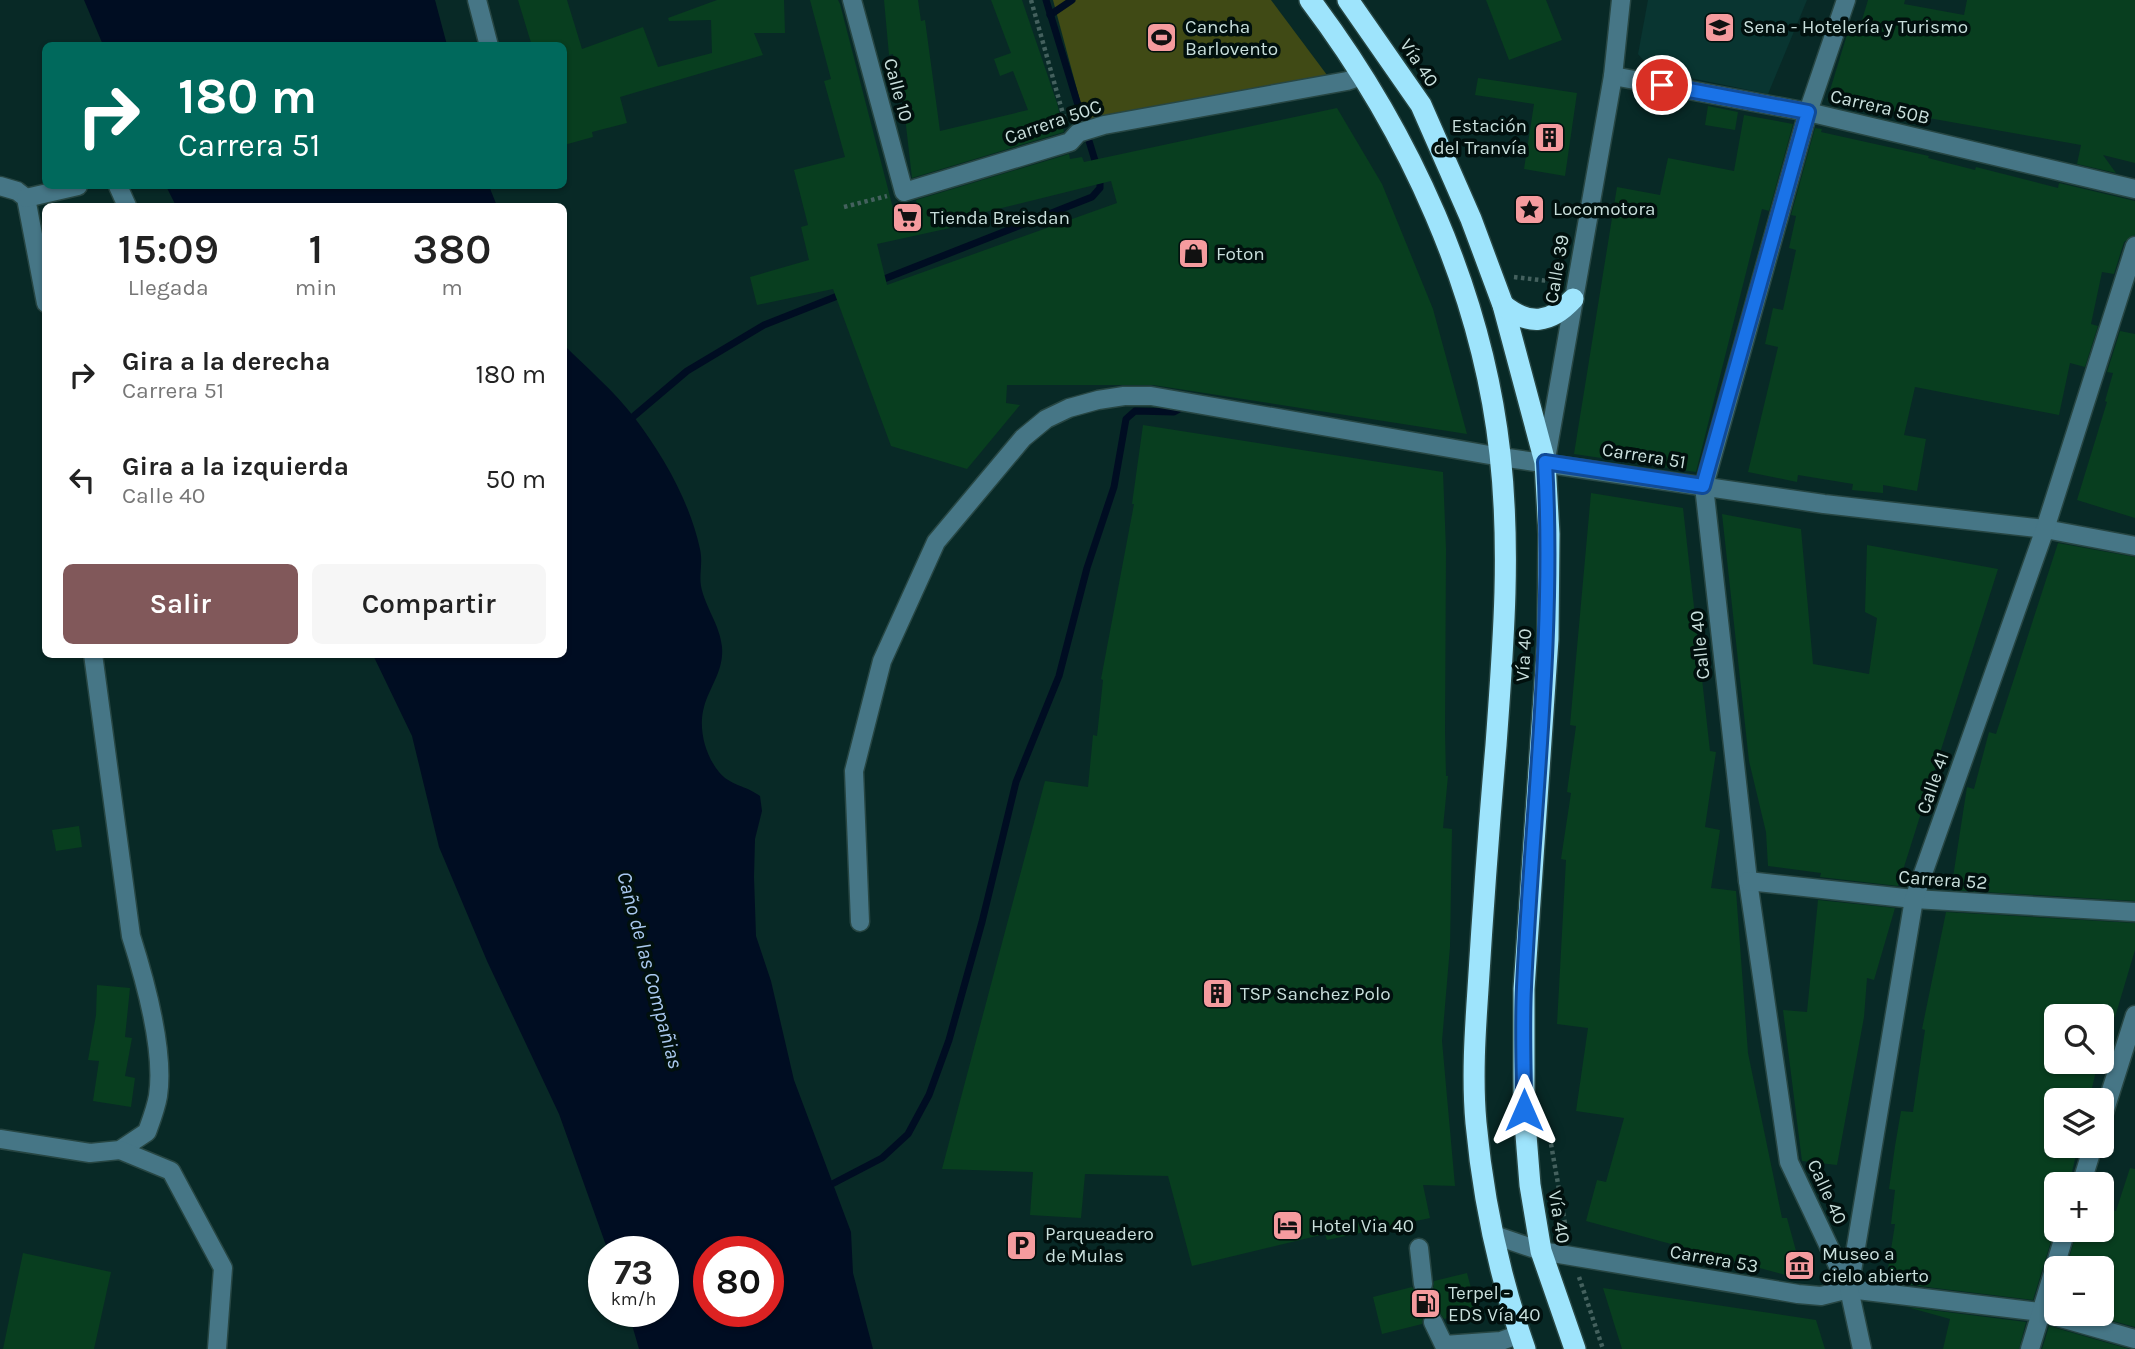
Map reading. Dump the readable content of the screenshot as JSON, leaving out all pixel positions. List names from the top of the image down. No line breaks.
{"streets":{"highway":["Vía 40"],"street":["Calle 10","Carrera 50B","Carrera 50C","Calle 39","Carrera 51","Calle 40","Calle 41","Carrera 52","Carrera 53"]},"crossings":[["Vía 40","Carrera 50C"],["Vía 40","Calle 39"],["Vía 40","Carrera 51"],["Vía 40","Carrera 53"],["Calle 10","Carrera 50C"],["Carrera 50B","Calle 39"],["Carrera 50B","Calle 40"],["Calle 39","Carrera 51"],["Carrera 51","Calle 40"],["Carrera 51","Calle 41"],["Calle 40","Calle 41"],["Calle 40","Carrera 52"],["Calle 40","Carrera 53"],["Calle 41","Carrera 52"],["Calle 41","Carrera 53"]],"water":["Caño de las Compañias"],"places":{"school or university":["Sena - Hotelería y Turismo"],"sports":["Cancha Barlovento"],"building":["Estación del Tranvía","TSP Sanchez Polo"],"place":["Locomotora"],"supermarket":["Tienda Breisdan"],"shop":["Foton"],"hotel":["Hotel Via 40"],"parking":["Parqueadero de Mulas"],"museum":["Museo a cielo abierto"],"fuel station":["Terpel - EDS Vía 40"]},"page":{"turn":["180 m","Carrera 51"],"eta":["15:09","Llegada","1","min","380","m"],"list":[{"name":"Gira a la derecha","note":"Carrera 51","value":"180 m"},{"name":"Gira a la izquierda","note":"Calle 40","value":"50 m"}],"buttons":["Salir","Compartir"],"map_buttons":["+","−"],"speed":"73 km/h","limit":"80"}}
